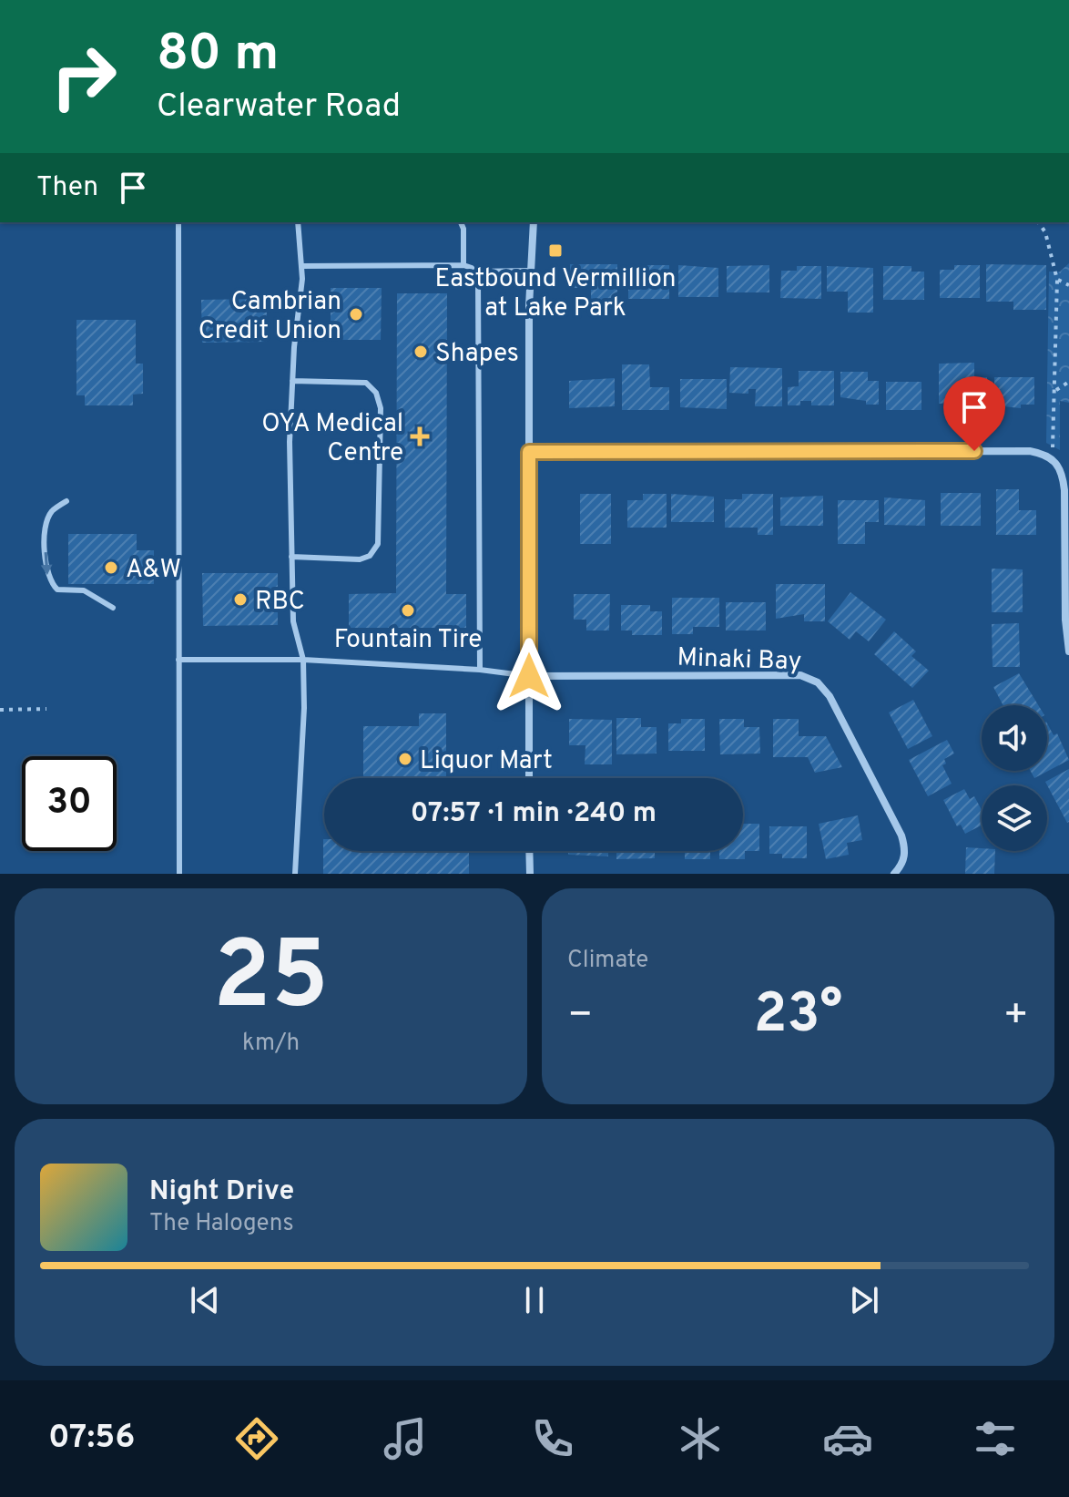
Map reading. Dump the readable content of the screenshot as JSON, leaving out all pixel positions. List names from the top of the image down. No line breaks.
{"streets":{"street":["Minaki Bay"]},"places":{"transit":["Eastbound Vermillion at Lake Park"],"other":["Cambrian Credit Union","Shapes","A&W","RBC","Fountain Tire","Liquor Mart"],"health":["OYA Medical Centre"]},"page":{"turn":["80 m","Clearwater Road"],"then":"Then","limit":"30","trip":"07:57 · 1 min · 240 m","tile":[["25","km/h"],"Climate"],"heat":["−","23°","+"],"song":["Night Drive","The Halogens"],"tabs":"07:56"}}
